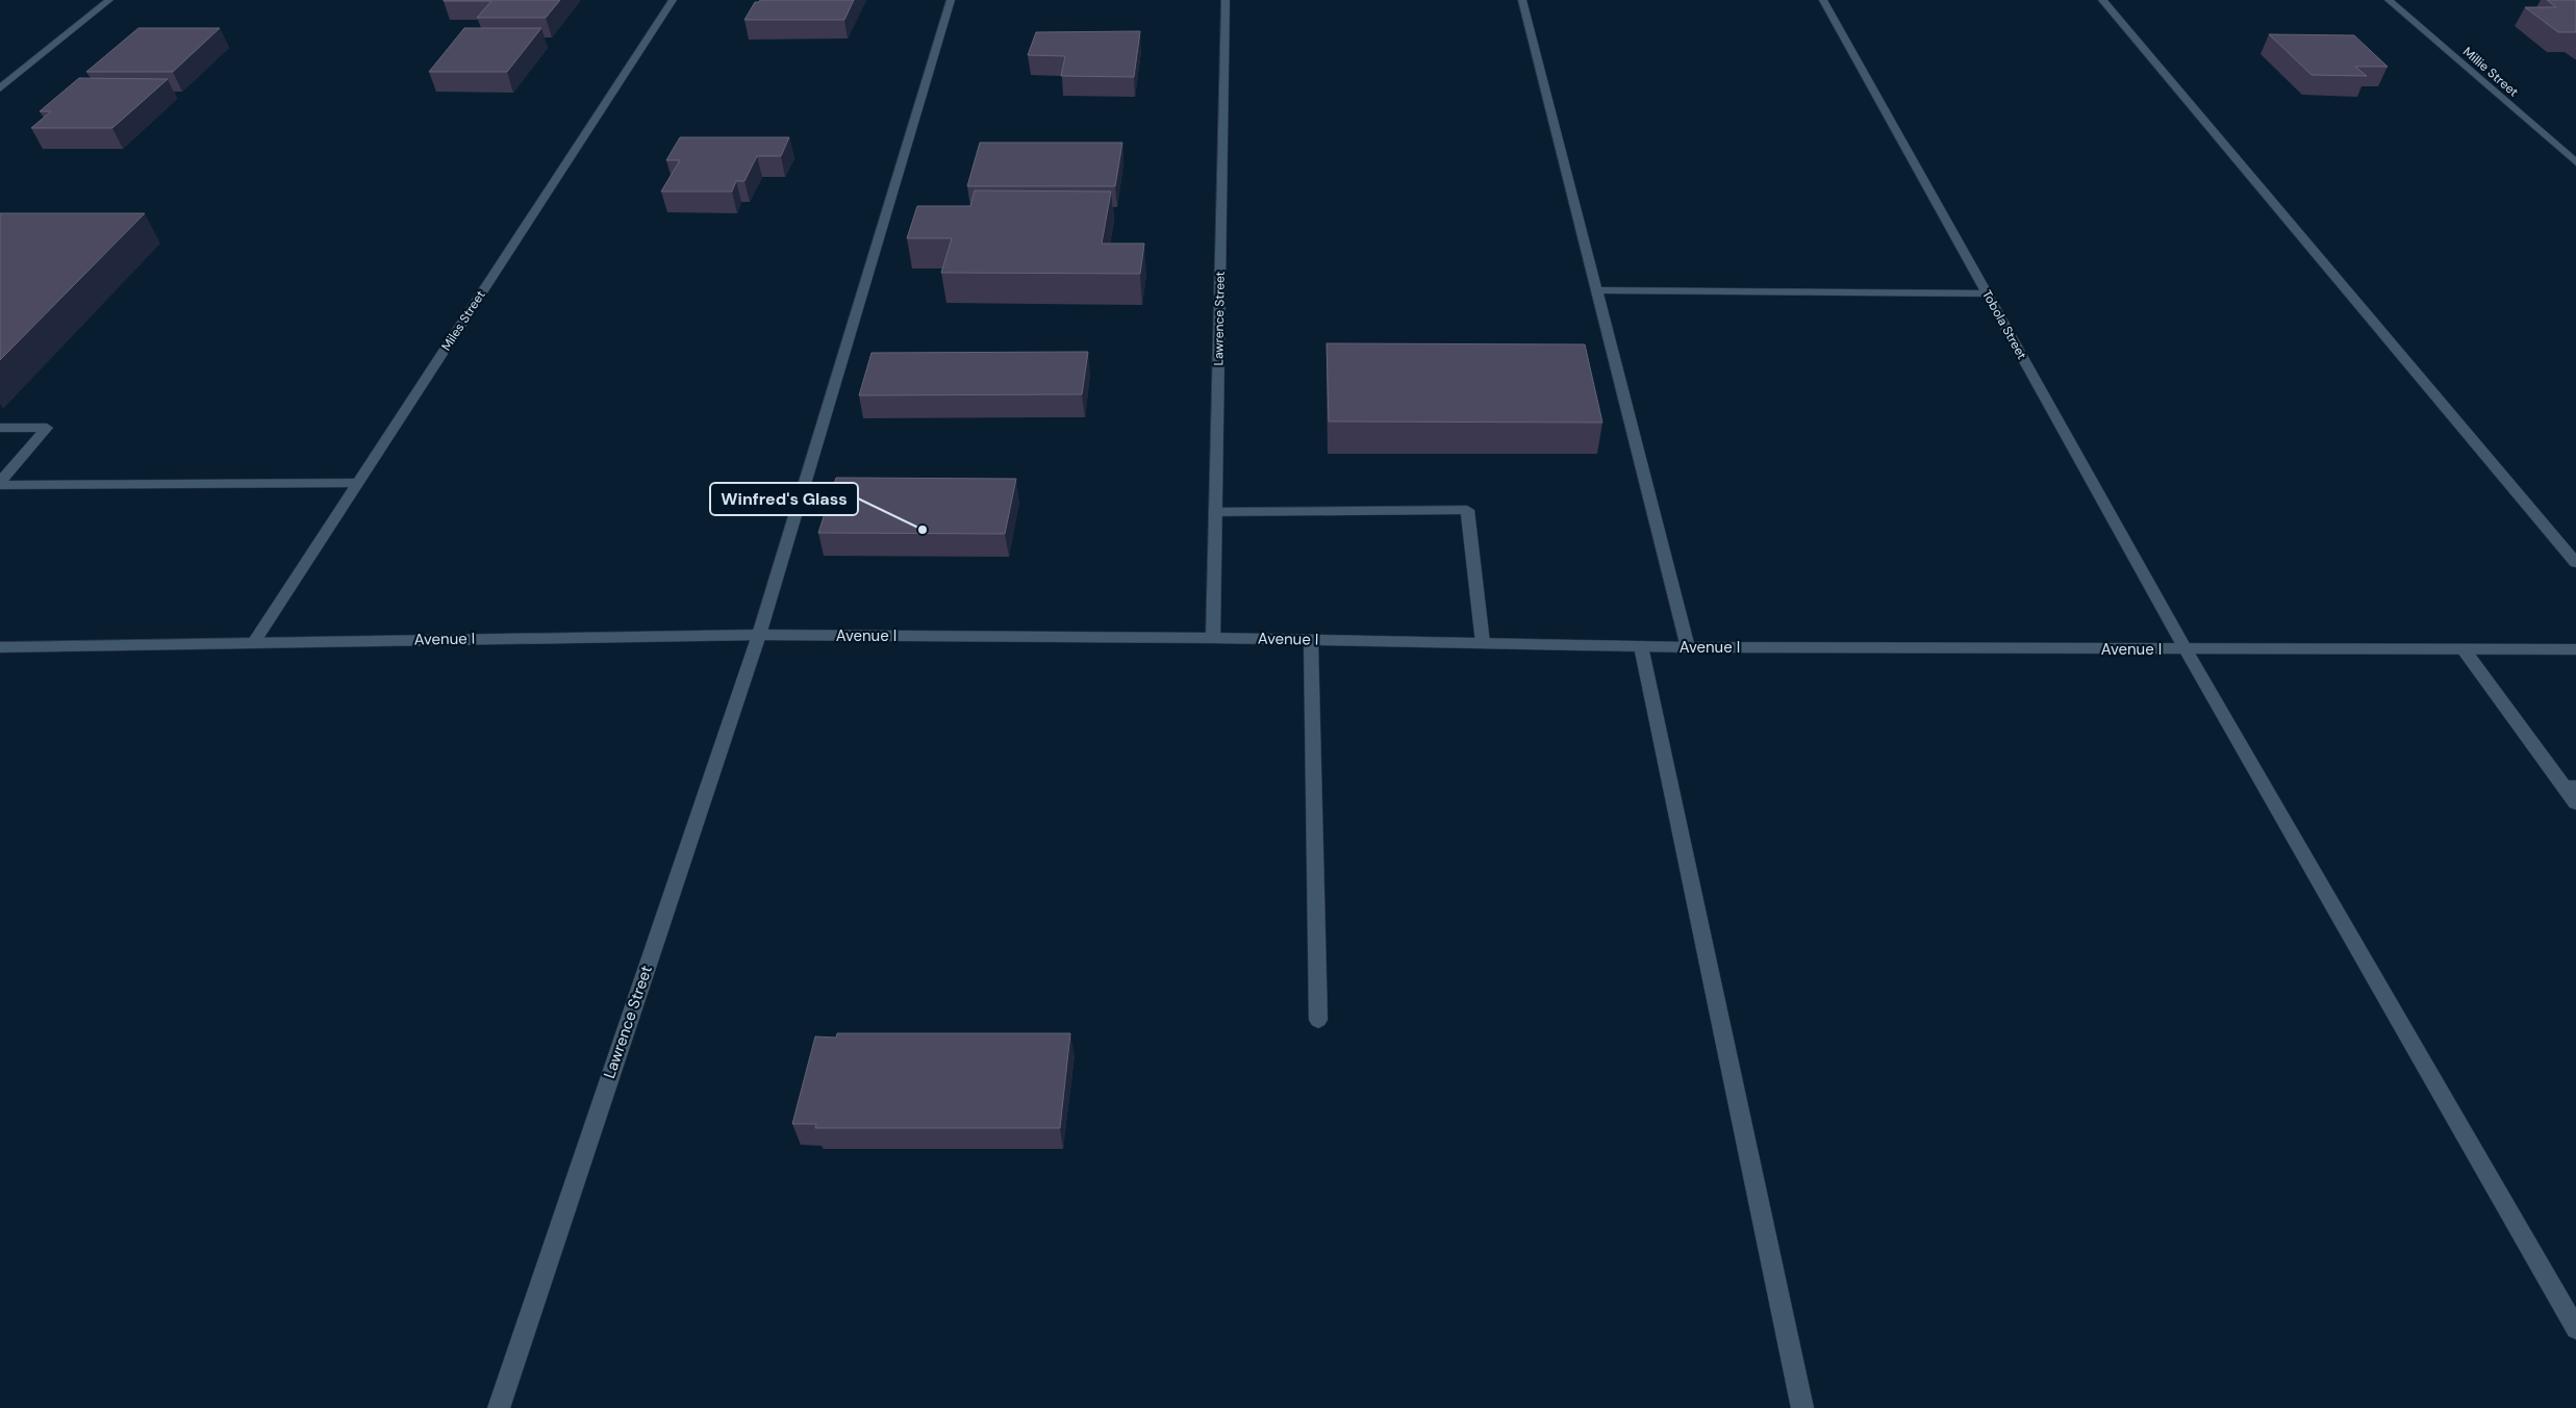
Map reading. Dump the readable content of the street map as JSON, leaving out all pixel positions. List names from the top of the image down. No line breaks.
{"streets":{"street":["Millie Street","Lawrence Street","Miles Street","Tobola Street","Avenue I"]},"crossings":[["Lawrence Street","Avenue I"],["Miles Street","Avenue I"],["Tobola Street","Avenue I"]],"places":["Winfred's Glass"]}
